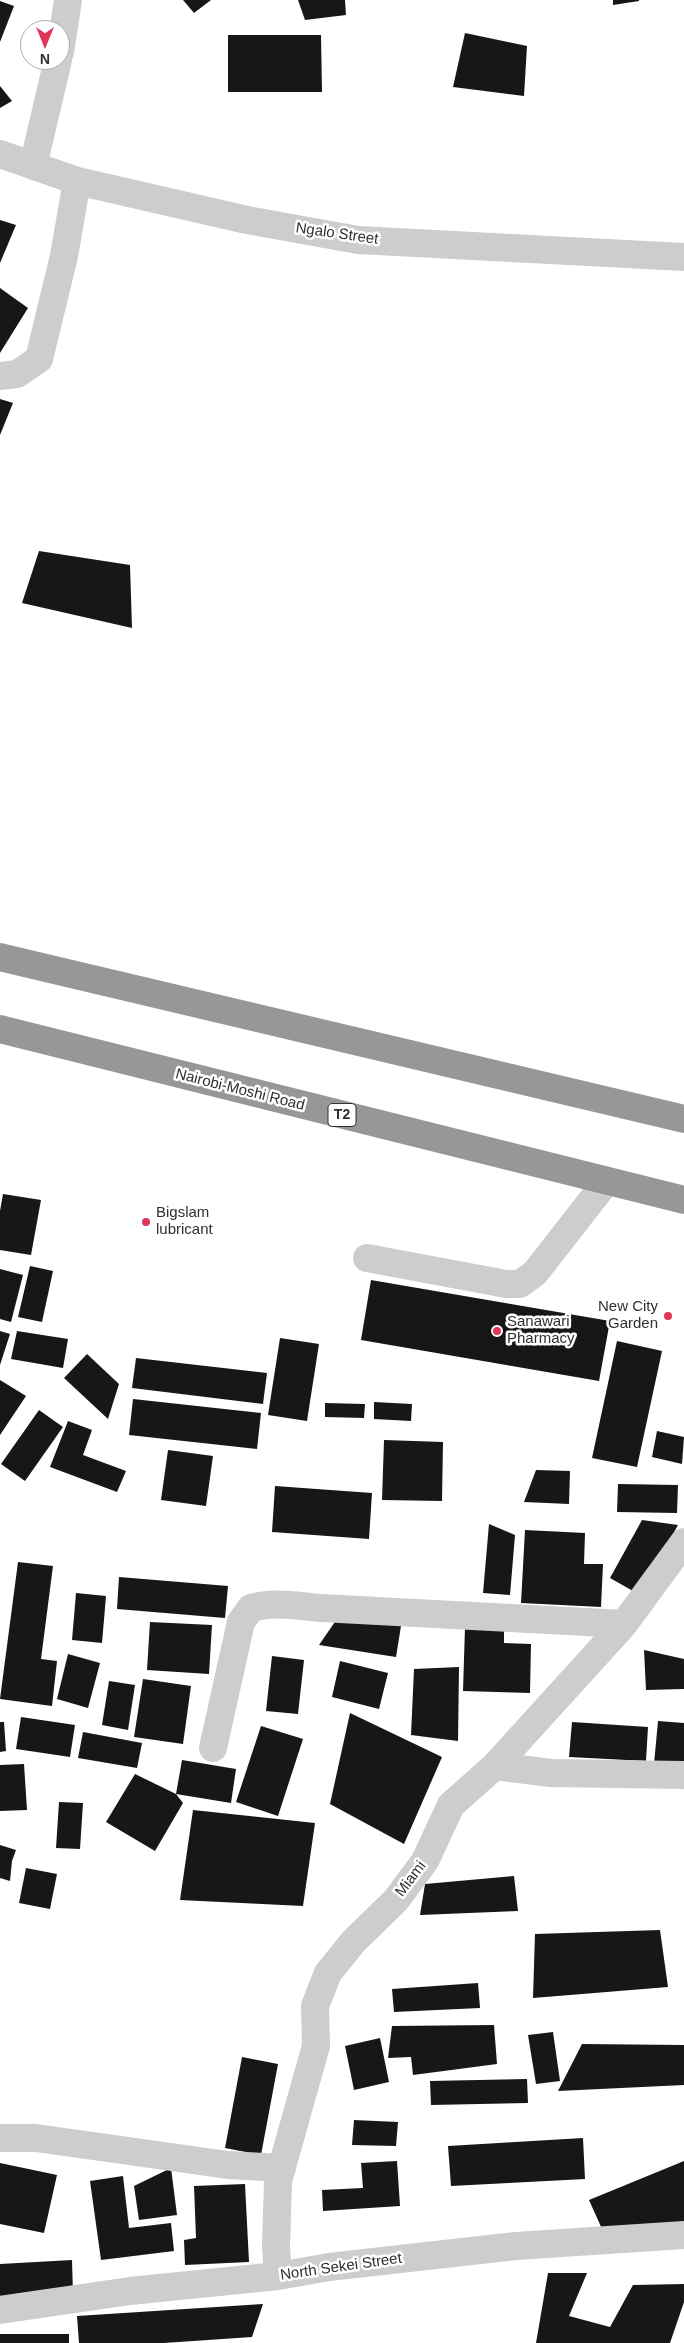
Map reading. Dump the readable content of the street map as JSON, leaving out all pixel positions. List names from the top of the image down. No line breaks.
{"streets":{"highway":["Nairobi-Moshi Road","T2"],"street":["Ngalo Street","Miami","North Sekei Street"]},"crossings":[["Miami","North Sekei Street"]],"places":["Bigslam lubricant","New City Garden","Sanawari Pharmacy"],"north":"bottom"}
